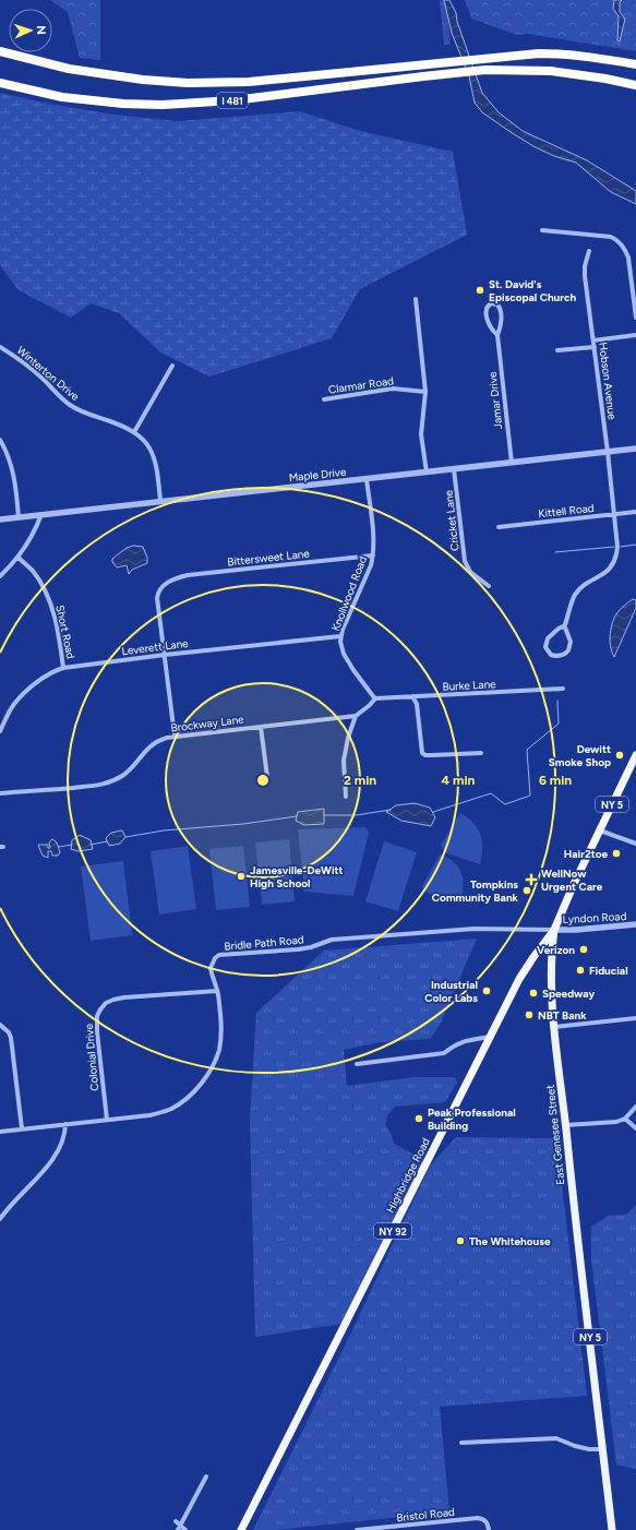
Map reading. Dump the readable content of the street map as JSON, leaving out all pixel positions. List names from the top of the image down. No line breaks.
{"streets":{"highway":["I 481","NY 5","East Genesee Street","Highbridge Road","NY 92"],"street":["Winterton Drive","Hobson Avenue","Clarmar Road","Jamar Drive","Maple Drive","Kittell Road","Cricket Lane","Bittersweet Lane","Knollwood Road","Short Road","Leverett Lane","Burke Lane","Brockway Lane","Lyndon Road","Bridle Path Road","Colonial Drive","Bristol Road"]},"crossings":[["Winterton Drive","Maple Drive"],["Hobson Avenue","Maple Drive"],["Hobson Avenue","Kittell Road"],["Jamar Drive","Maple Drive"],["Maple Drive","Cricket Lane"],["Maple Drive","Knollwood Road"],["Bittersweet Lane","Knollwood Road"],["Bittersweet Lane","Leverett Lane"],["Knollwood Road","Leverett Lane"],["Knollwood Road","Burke Lane"],["Short Road","Leverett Lane"],["Lyndon Road","Bridle Path Road"],["Lyndon Road","East Genesee Street"],["Lyndon Road","Highbridge Road"],["Bridle Path Road","Colonial Drive"],["Bridle Path Road","East Genesee Street"],["Bridle Path Road","Highbridge Road"],["East Genesee Street","Highbridge Road"]],"places":{"other":["St. David's Episcopal Church","Dewitt Smoke Shop","Hair2toe","Jamesville-DeWitt High School","Tompkins Community Bank","Verizon","Fiducial","Industrial Color Labs","Speedway","NBT Bank","Peak Professional Building","The Whitehouse"],"health":["WellNow Urgent Care"]},"north":"right","rings":["2 min","4 min","6 min"]}
